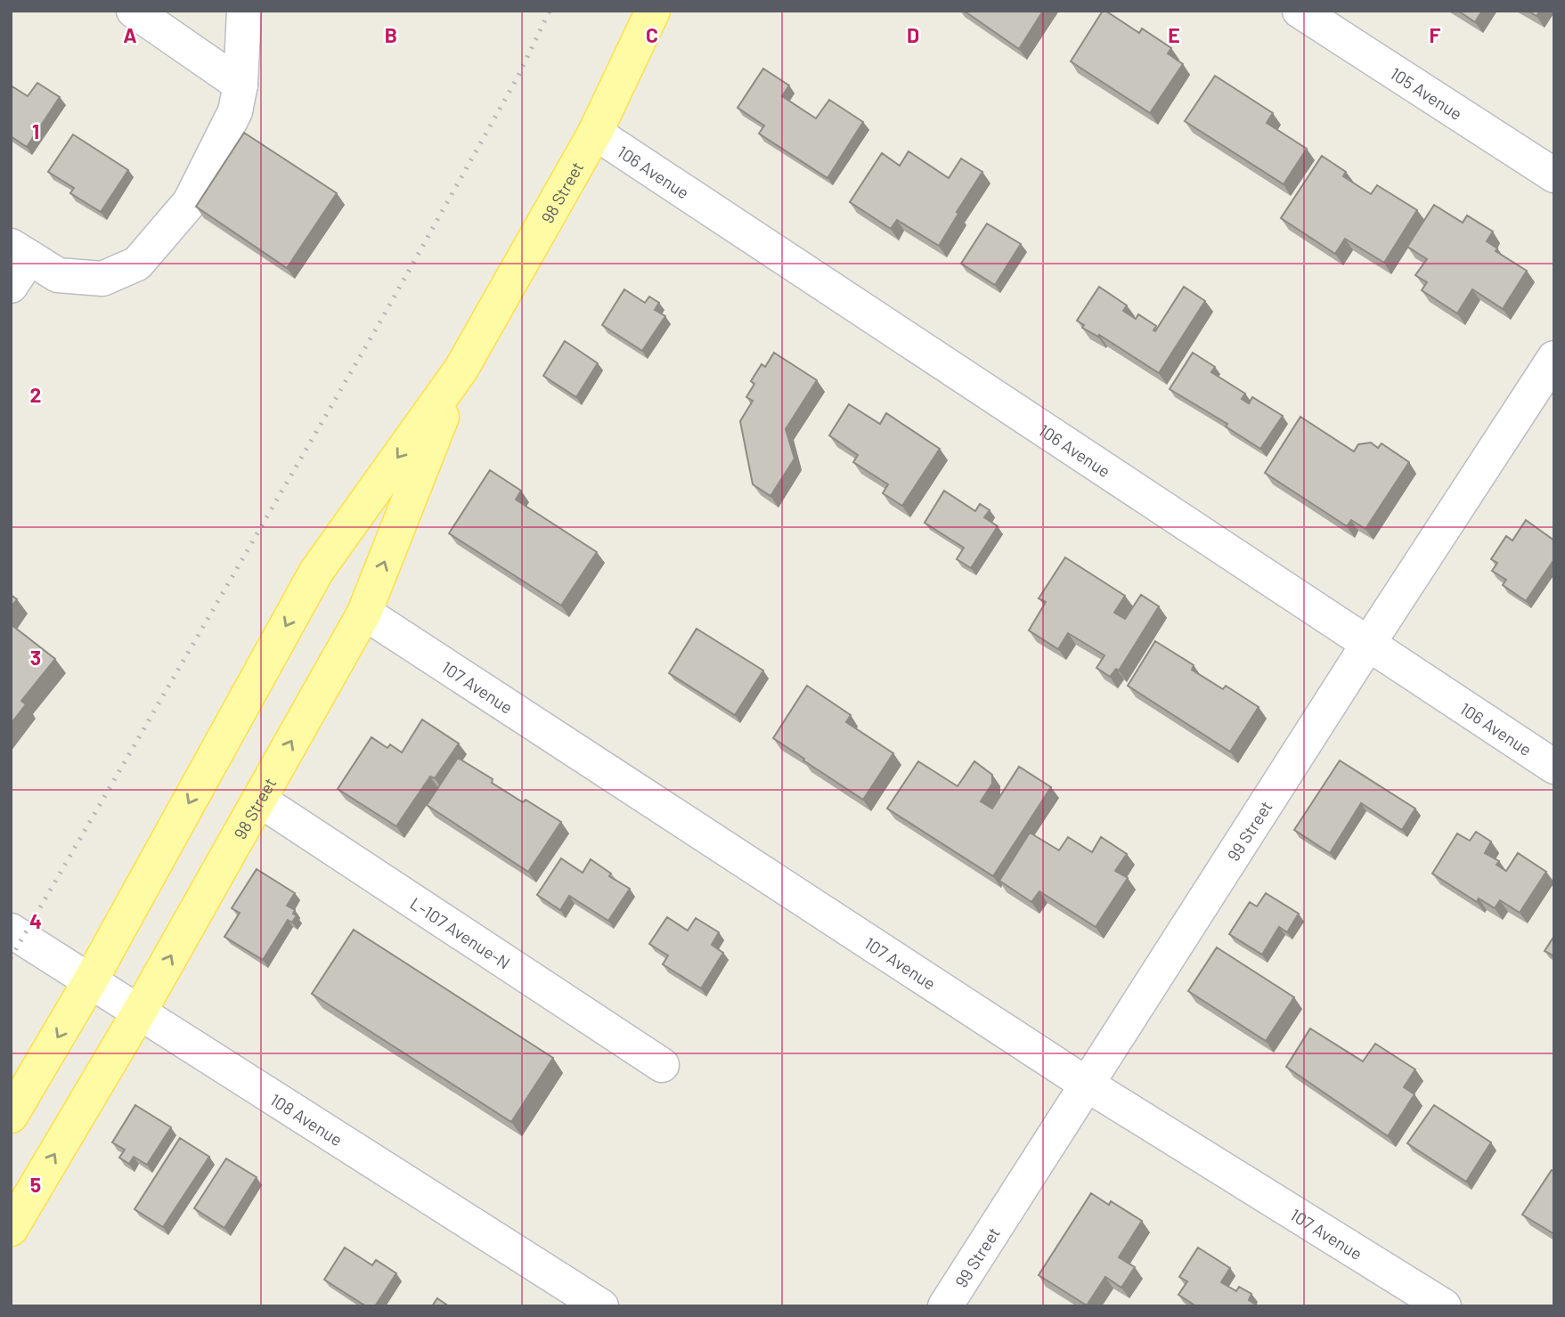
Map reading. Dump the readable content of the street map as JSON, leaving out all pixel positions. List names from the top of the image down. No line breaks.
{"streets":{"main road":["98 Street"],"street":["105 Avenue","106 Avenue","107 Avenue","99 Street","L-107 Avenue-N","108 Avenue"]},"crossings":[["106 Avenue","98 Street"],["106 Avenue","99 Street"],["98 Street","107 Avenue"],["98 Street","L-107 Avenue-N"],["98 Street","108 Avenue"],["107 Avenue","99 Street"]],"grid":{"columns":["A","B","C","D","E","F"],"rows":["1","2","3","4","5"]}}
